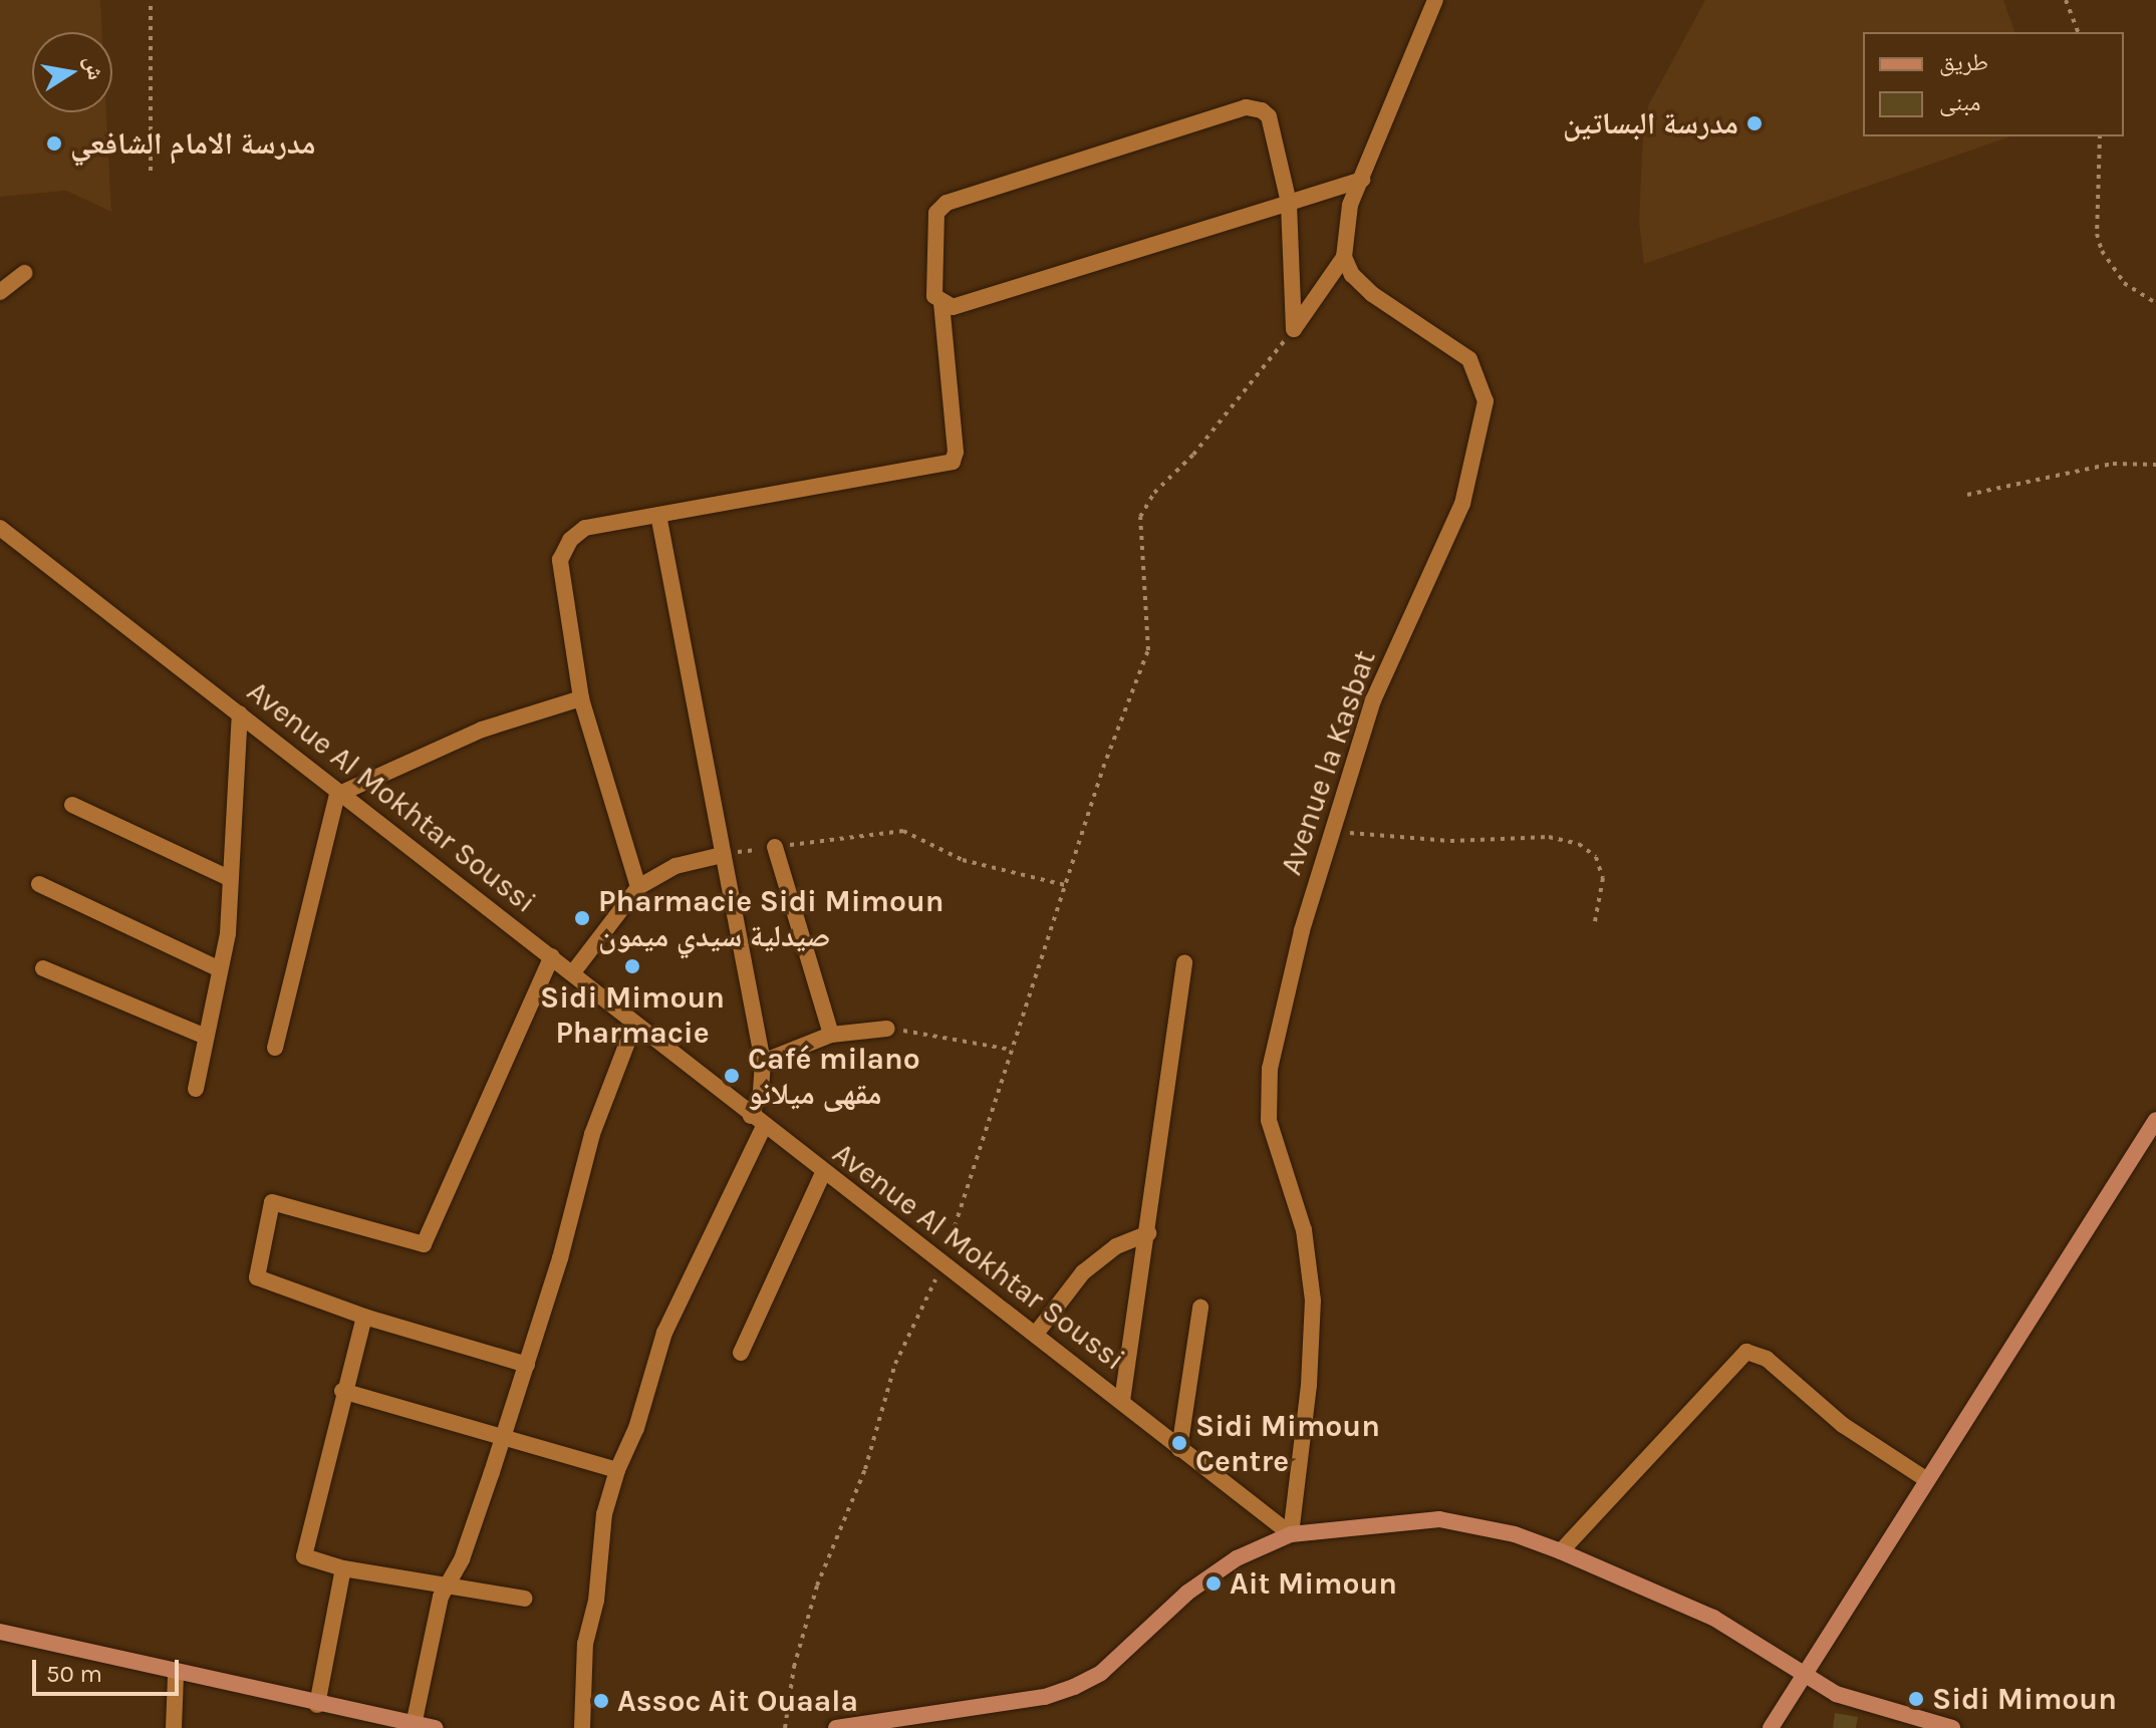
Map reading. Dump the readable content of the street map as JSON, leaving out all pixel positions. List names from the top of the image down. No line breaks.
{"streets":{"street":["Avenue la Kasbat","Avenue Al Mokhtar Soussi"]},"crossings":[["Avenue la Kasbat","Avenue Al Mokhtar Soussi"]],"places":["مدرسة البساتين","مدرسة الامام الشافعي","Pharmacie Sidi Mimoun صيدلية سيدي ميمون","Sidi Mimoun Pharmacie","Café milano مقهى ميلانو","Sidi Mimoun Centre","Ait Mimoun","Sidi Mimoun","Assoc Ait Ouaala"],"legend":["طريق","مبنى"],"scale_bar":"50 m","north":"right"}
